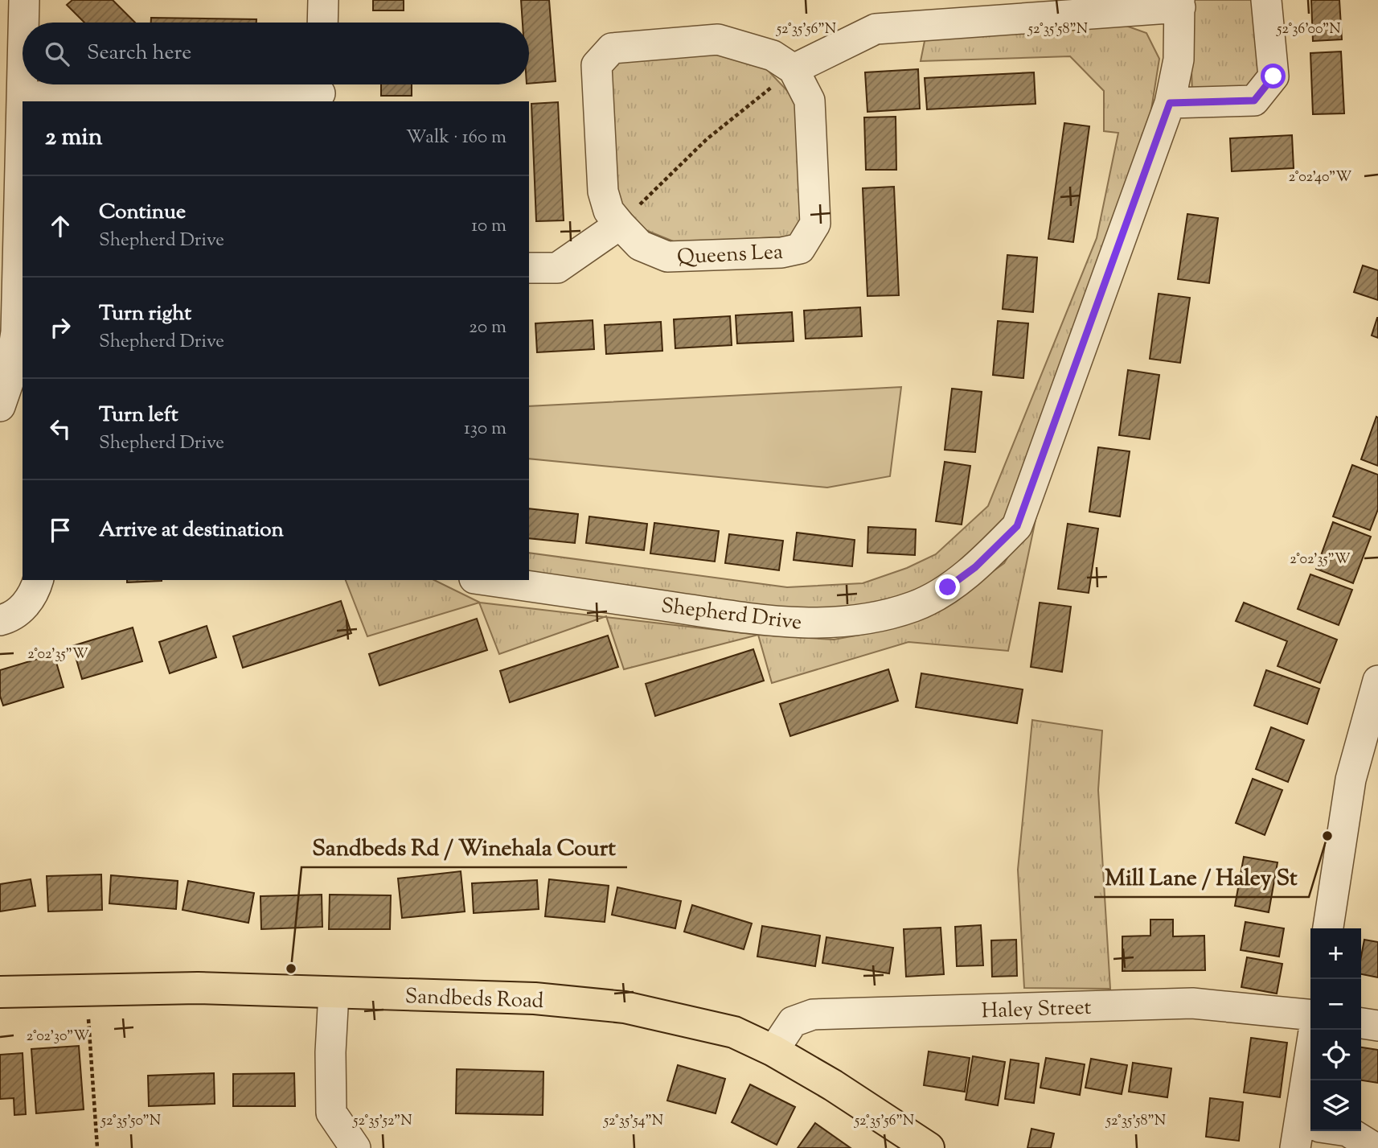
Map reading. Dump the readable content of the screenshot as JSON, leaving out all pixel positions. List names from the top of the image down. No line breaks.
{"streets":{"main road":["Sandbeds Road"],"street":["Queens Lea","Shepherd Drive","Haley Street"]},"crossings":[["Sandbeds Road","Haley Street"]],"places":["Mill Lane / Haley St","Sandbeds Rd / Winehala Court"],"page":{"search":"Search here","heading":["2 min","Walk · 160 m"],"list":[["Continue","Shepherd Drive","10 m"],["Turn right","Shepherd Drive","20 m"],["Turn left","Shepherd Drive","130 m"],"Arrive at destination"],"map_buttons":["+","−"]},"coordinates":["52°35'56\"N","52°35'58\"N","52°36'00\"N","2°02'40\"W","2°02'35\"W","2°02'30\"W","52°35'50\"N","52°35'52\"N","52°35'54\"N"]}
